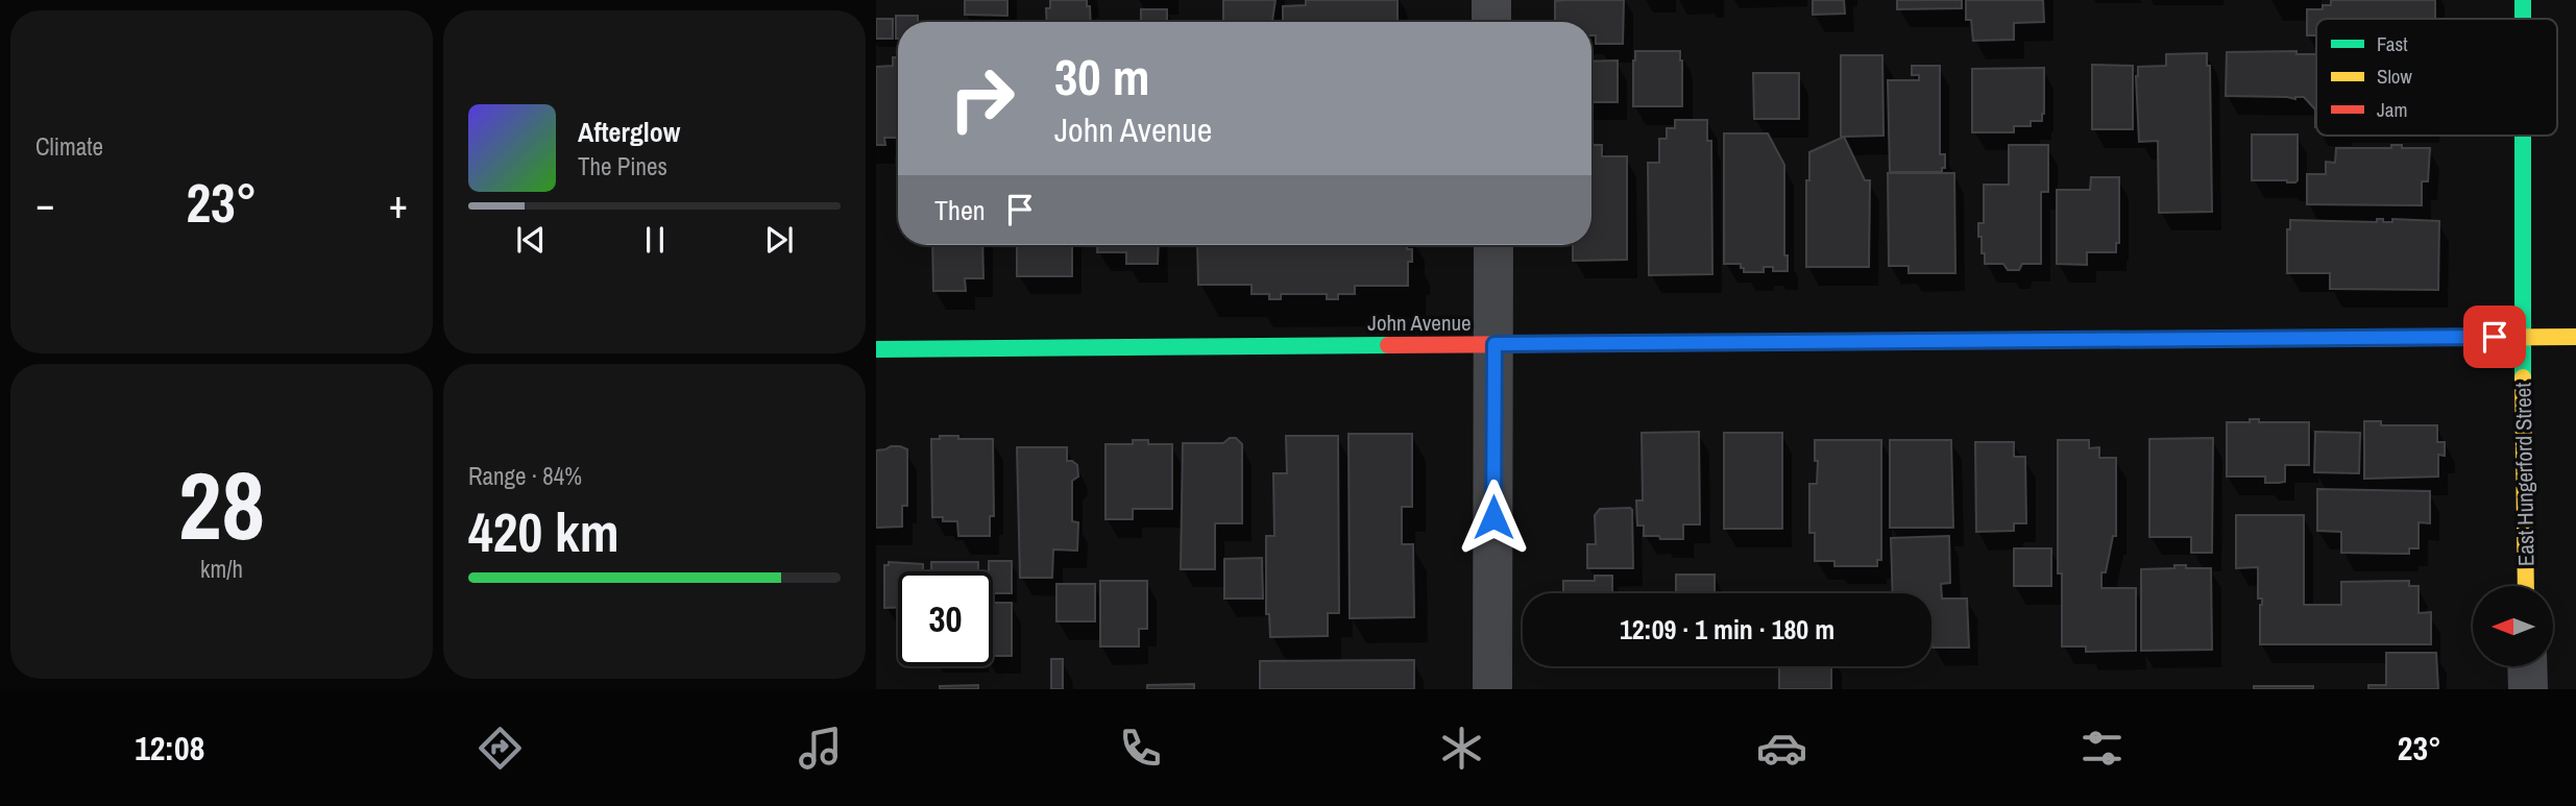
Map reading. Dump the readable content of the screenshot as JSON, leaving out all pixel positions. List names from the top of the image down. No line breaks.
{"streets":{"street":["John Avenue","East Hungerford Street"]},"crossings":[["John Avenue","East Hungerford Street"]],"legend":["Fast","Slow","Jam"],"north":"left","page":{"tile":["Climate",["28","km/h"],["Range · 84%","420 km"]],"turn":["30 m","John Avenue"],"song":["Afterglow","The Pines"],"heat":["−","23°","+"],"then":"Then","limit":"30","trip":"12:09 · 1 min · 180 m","tabs":["12:08","23°"]}}
